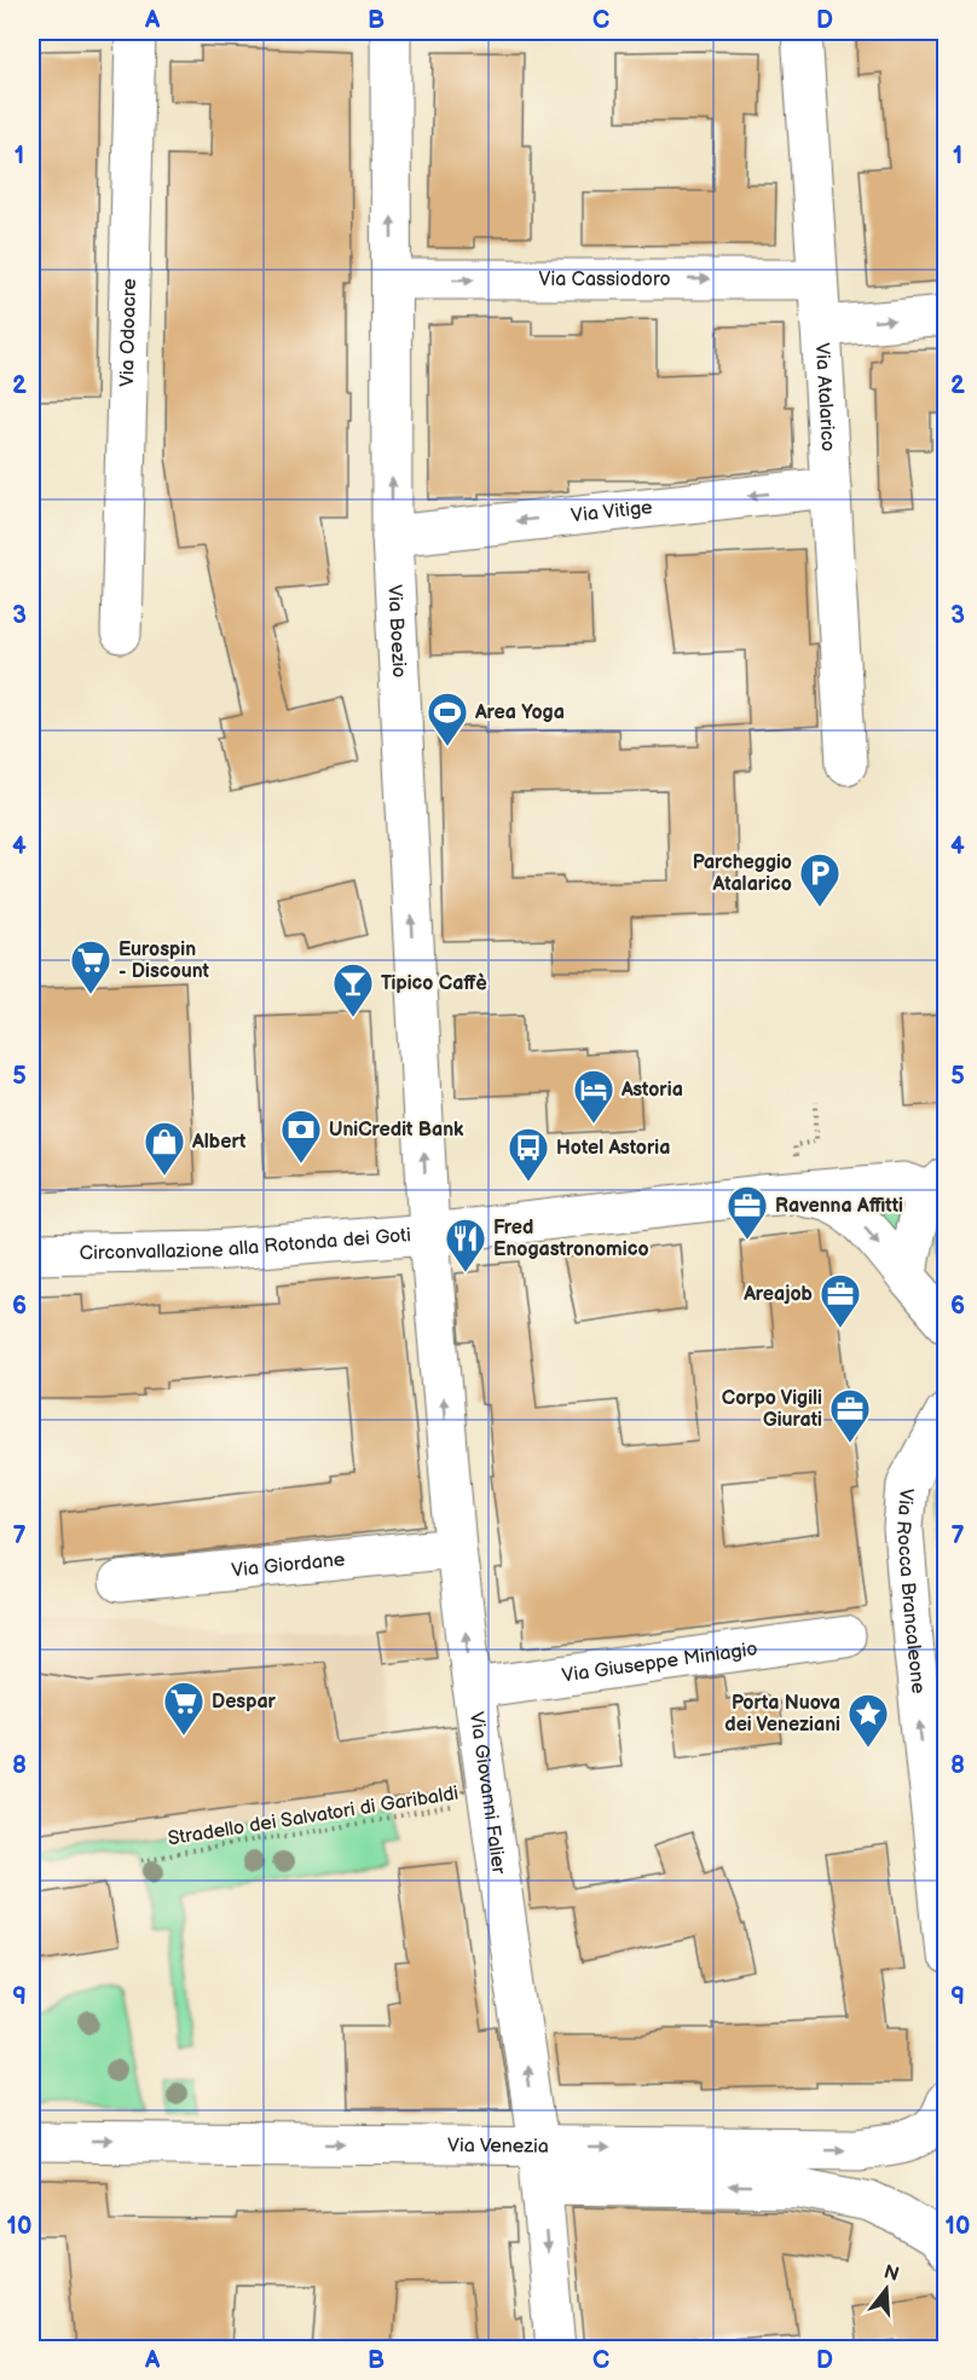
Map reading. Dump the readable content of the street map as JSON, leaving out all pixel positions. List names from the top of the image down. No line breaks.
{"streets":{"street":["Via Cassiodoro","Via Odoacre","Via Atalarico","Via Vitige","Via Boezio","Circonvallazione alla Rotonda dei Goti","Via Giordane","Via Rocca Brancaleone","Via Giuseppe Miniagio","Via Giovanni Falier","Via Venezia"],"path":["Stradello dei Salvatori di Garibaldi"]},"crossings":[["Via Cassiodoro","Via Atalarico"],["Via Cassiodoro","Via Boezio"],["Via Atalarico","Via Vitige"],["Via Vitige","Via Boezio"],["Via Boezio","Circonvallazione alla Rotonda dei Goti"],["Via Boezio","Via Giovanni Falier"],["Circonvallazione alla Rotonda dei Goti","Via Giovanni Falier"],["Via Giordane","Via Giovanni Falier"],["Via Giuseppe Miniagio","Via Giovanni Falier"],["Via Giovanni Falier","Stradello dei Salvatori di Garibaldi"],["Via Giovanni Falier","Via Venezia"]],"one_way":["Via Cassiodoro","Via Vitige","Via Boezio","Via Rocca Brancaleone"],"places":{"sports":["Area Yoga"],"parking":["Parcheggio Atalarico"],"supermarket":["Eurospin - Discount","Despar"],"bar":["Tipico Caffè"],"hotel":["Astoria"],"bank":["UniCredit Bank"],"shop":["Albert"],"bus stop":["Hotel Astoria"],"office":["Ravenna Affitti","Areajob","Corpo Vigili Giurati"],"restaurant":["Fred Enogastronomico"],"place":["Porta Nuova dei Veneziani"]},"north":"top","grid":{"columns":["A","B","C","D"],"rows":["1","2","3","4","5","6","7","8","9","10"]}}
